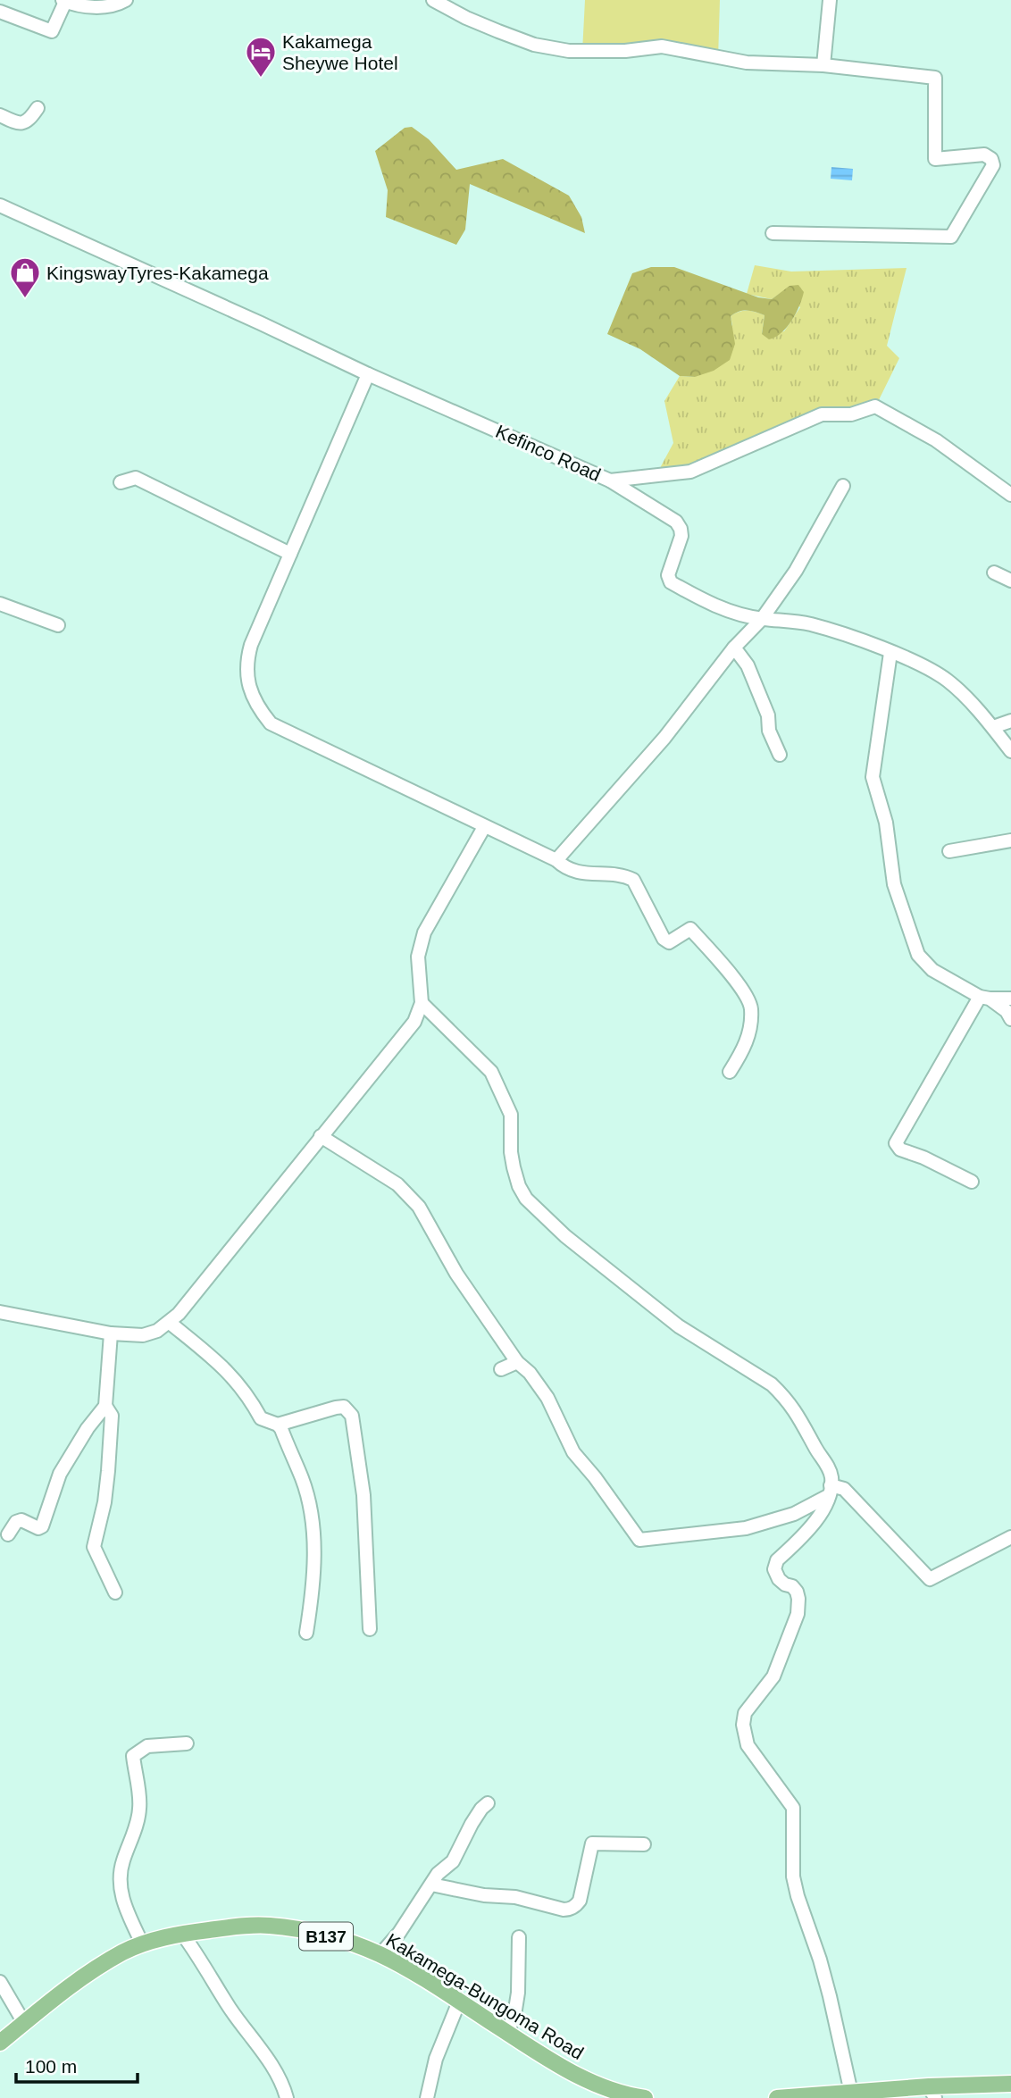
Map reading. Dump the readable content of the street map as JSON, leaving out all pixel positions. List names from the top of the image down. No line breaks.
{"streets":{"main road":["B137","Kakamega-Bungoma Road"],"street":["Kefinco Road"]},"places":{"hotel":["Kakamega Sheywe Hotel"],"shop":["KingswayTyres-Kakamega"]},"scale_bar":"100 m"}
